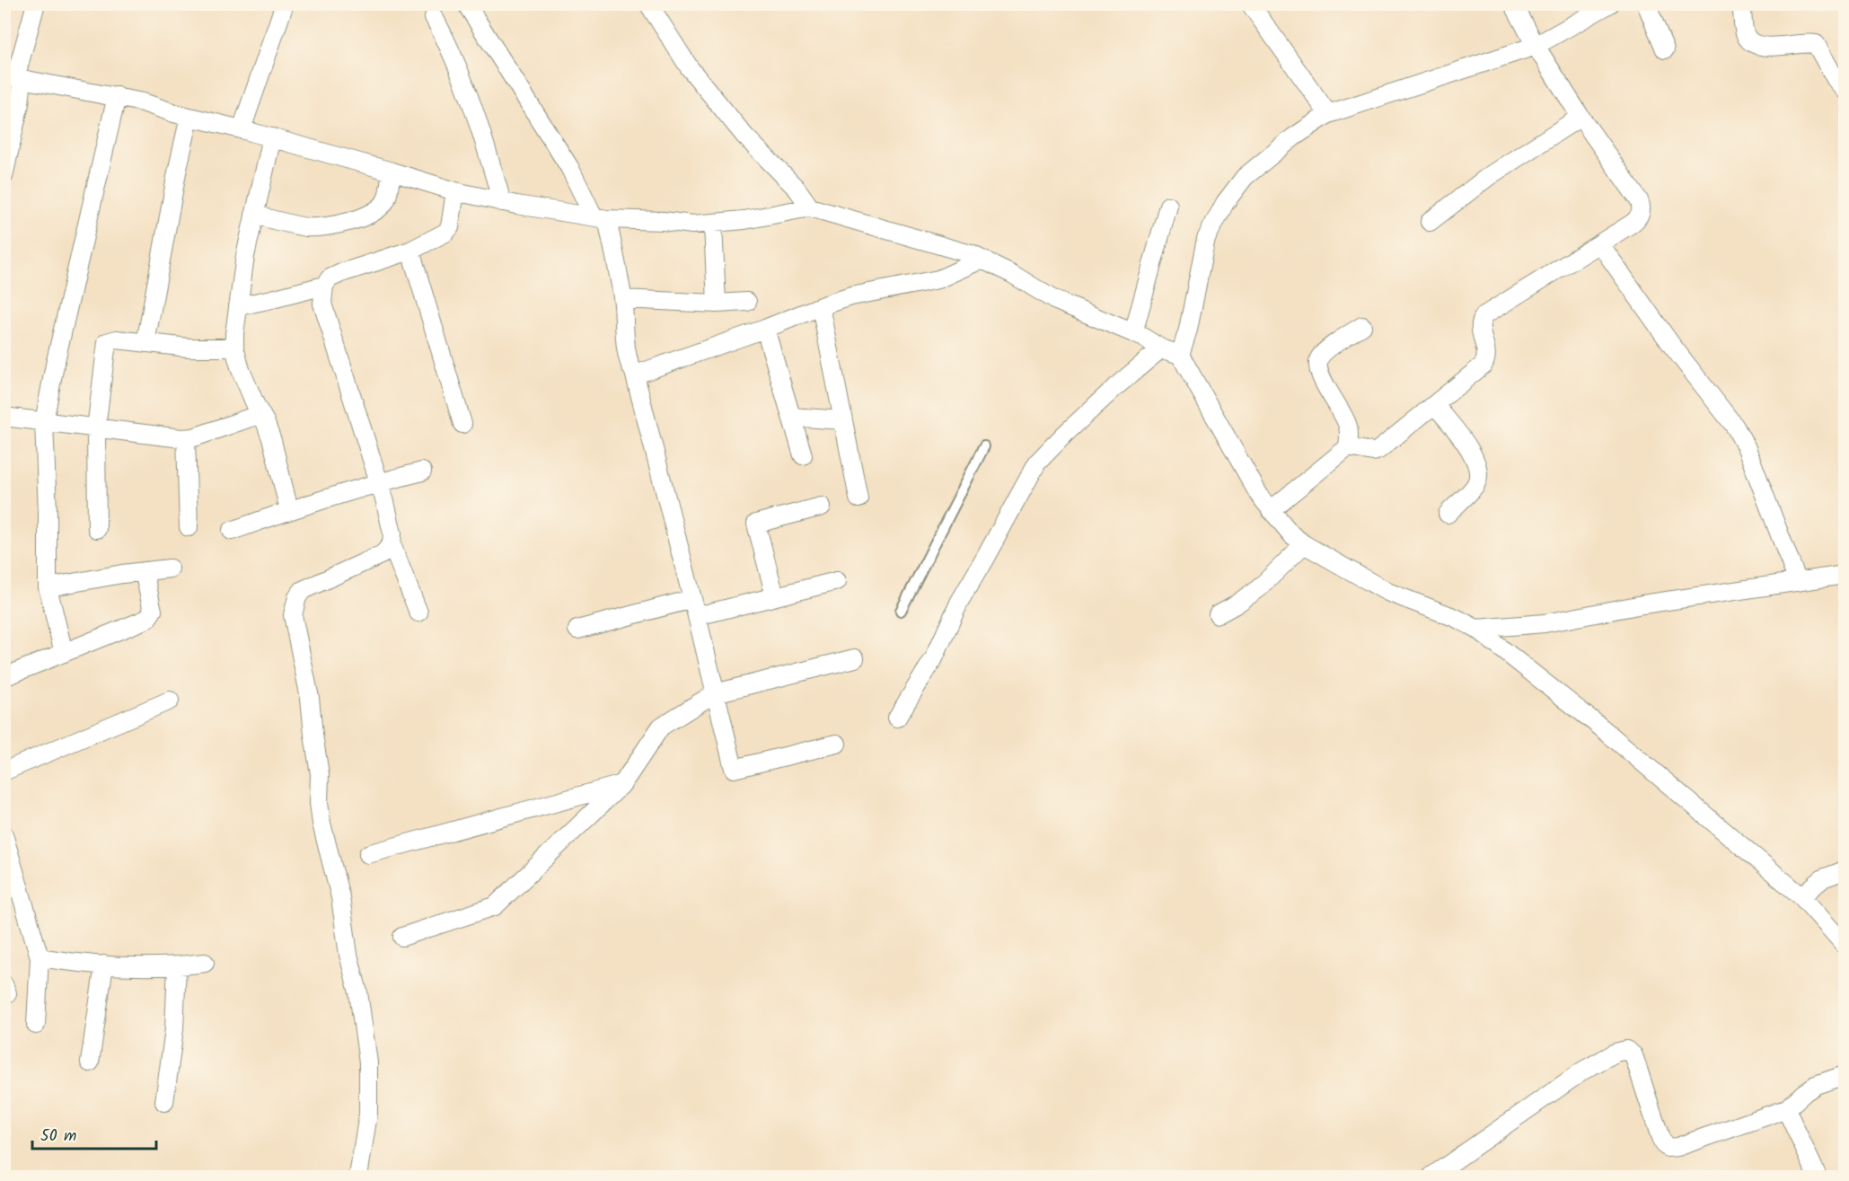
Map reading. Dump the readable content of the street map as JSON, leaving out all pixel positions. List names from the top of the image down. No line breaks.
{"scale_bar":"50 m"}
